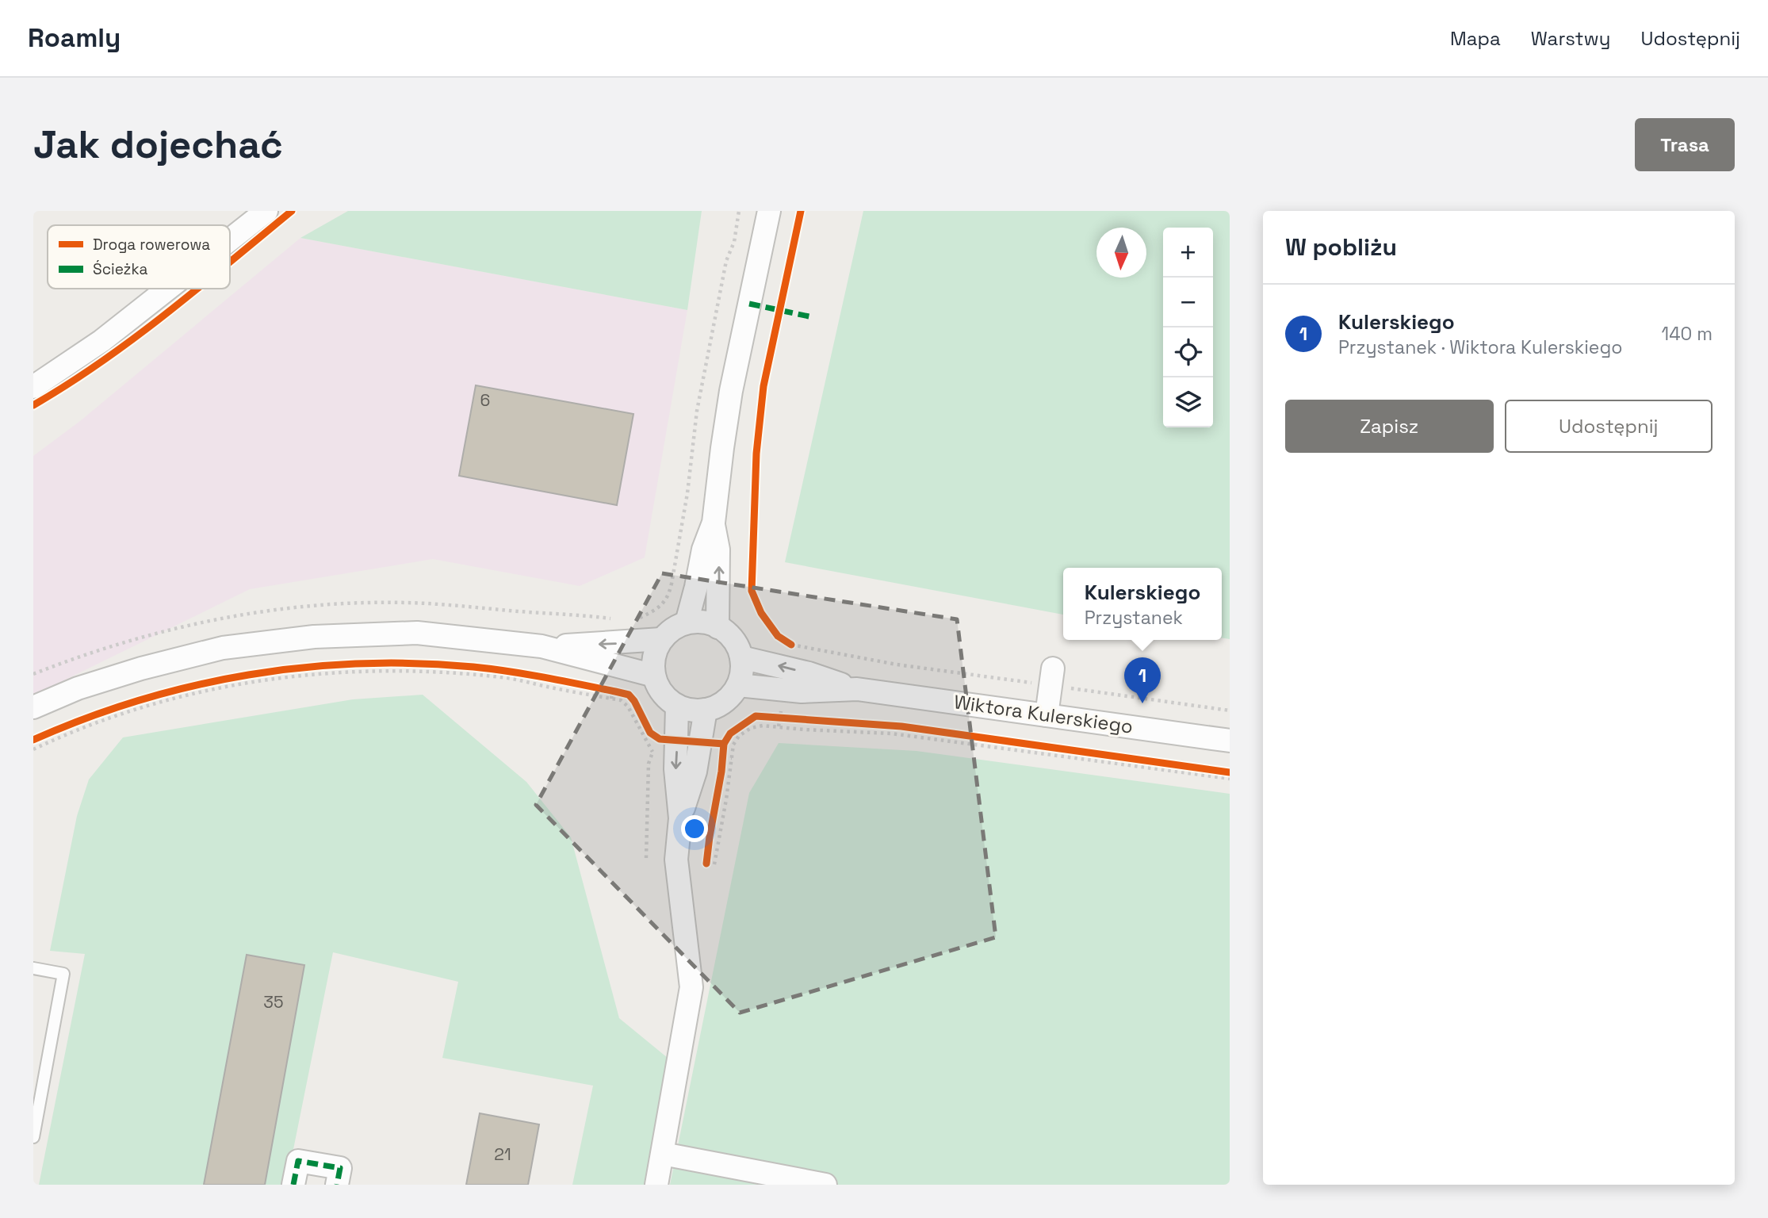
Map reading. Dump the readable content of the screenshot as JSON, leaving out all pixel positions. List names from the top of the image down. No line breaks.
{"streets":{"street":["Wiktora Kulerskiego"]},"house_numbers":["6","35","21"],"legend":["Droga rowerowa","Ścieżka"],"north":"bottom","page":{"header":"Roamly","nav":["Mapa","Warstwy","Udostępnij"],"buttons":["Trasa",["Zapisz","Udostępnij"]],"title":"Jak dojechać","heading":"W pobliżu","map_buttons":["+","−"],"list":[{"mark":"1","name":"Kulerskiego","note":"Przystanek · Wiktora Kulerskiego","value":"140 m"}],"popup":["Kulerskiego","Przystanek"],"pins":"1"}}
